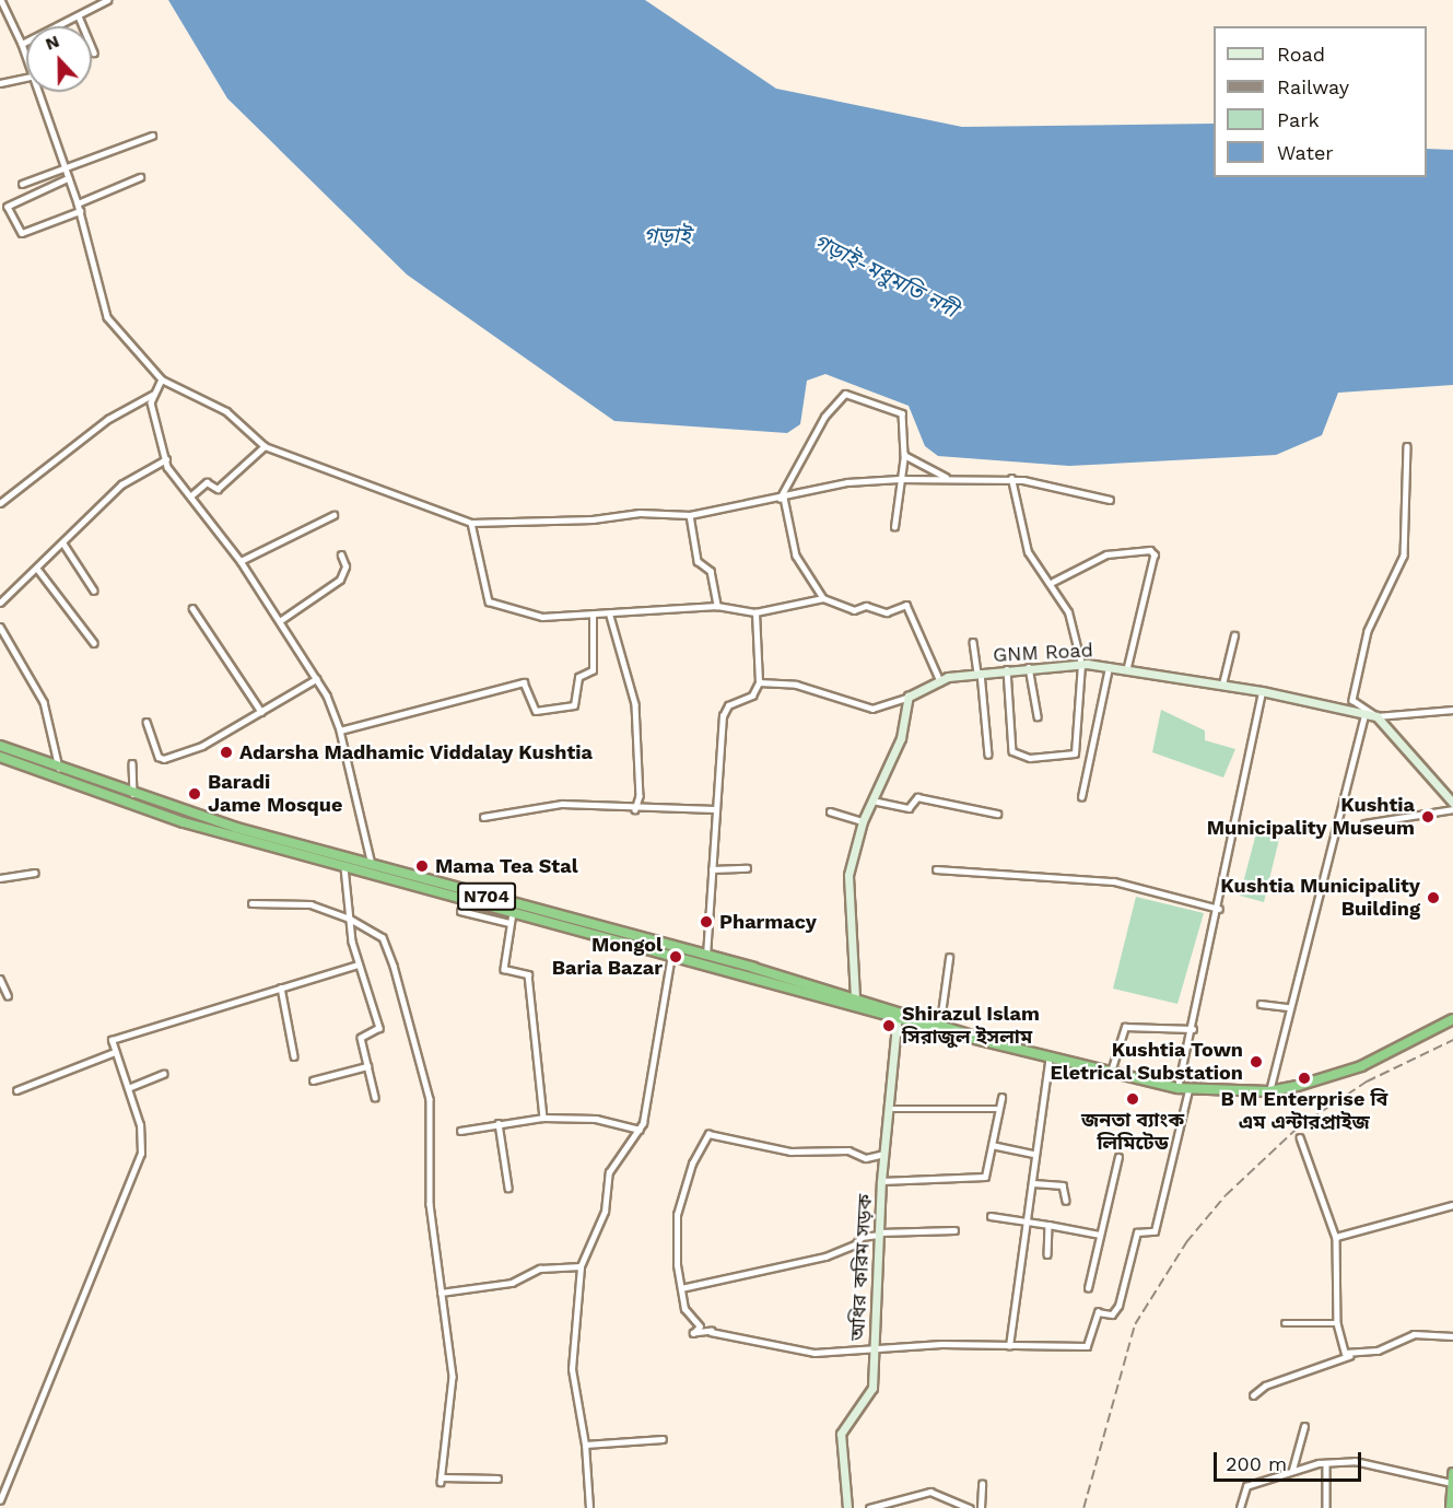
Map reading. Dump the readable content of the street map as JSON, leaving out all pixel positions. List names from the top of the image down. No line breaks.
{"streets":{"highway":["N704"],"street":["GNM Road","অধির করিম সড়ক"]},"crossings":[["N704","অধির করিম সড়ক"]],"water":["গড়াই","গড়াই-মধুমতি নদী"],"places":["Adarsha Madhamic Viddalay Kushtia","Baradi Jame Mosque","Kushtia Municipality Museum","Mama Tea Stal","Kushtia Municipality Building","Pharmacy","Mongol Baria Bazar","Shirazul Islam সিরাজুল ইসলাম","Kushtia Town Eletrical Substation","B M Enterprise বি এম এন্টারপ্রাইজ","জনতা ব্যাংক লিমিটেড"],"legend":["Road","Railway","Park","Water"],"scale_bar":"200 m","north":"top"}
